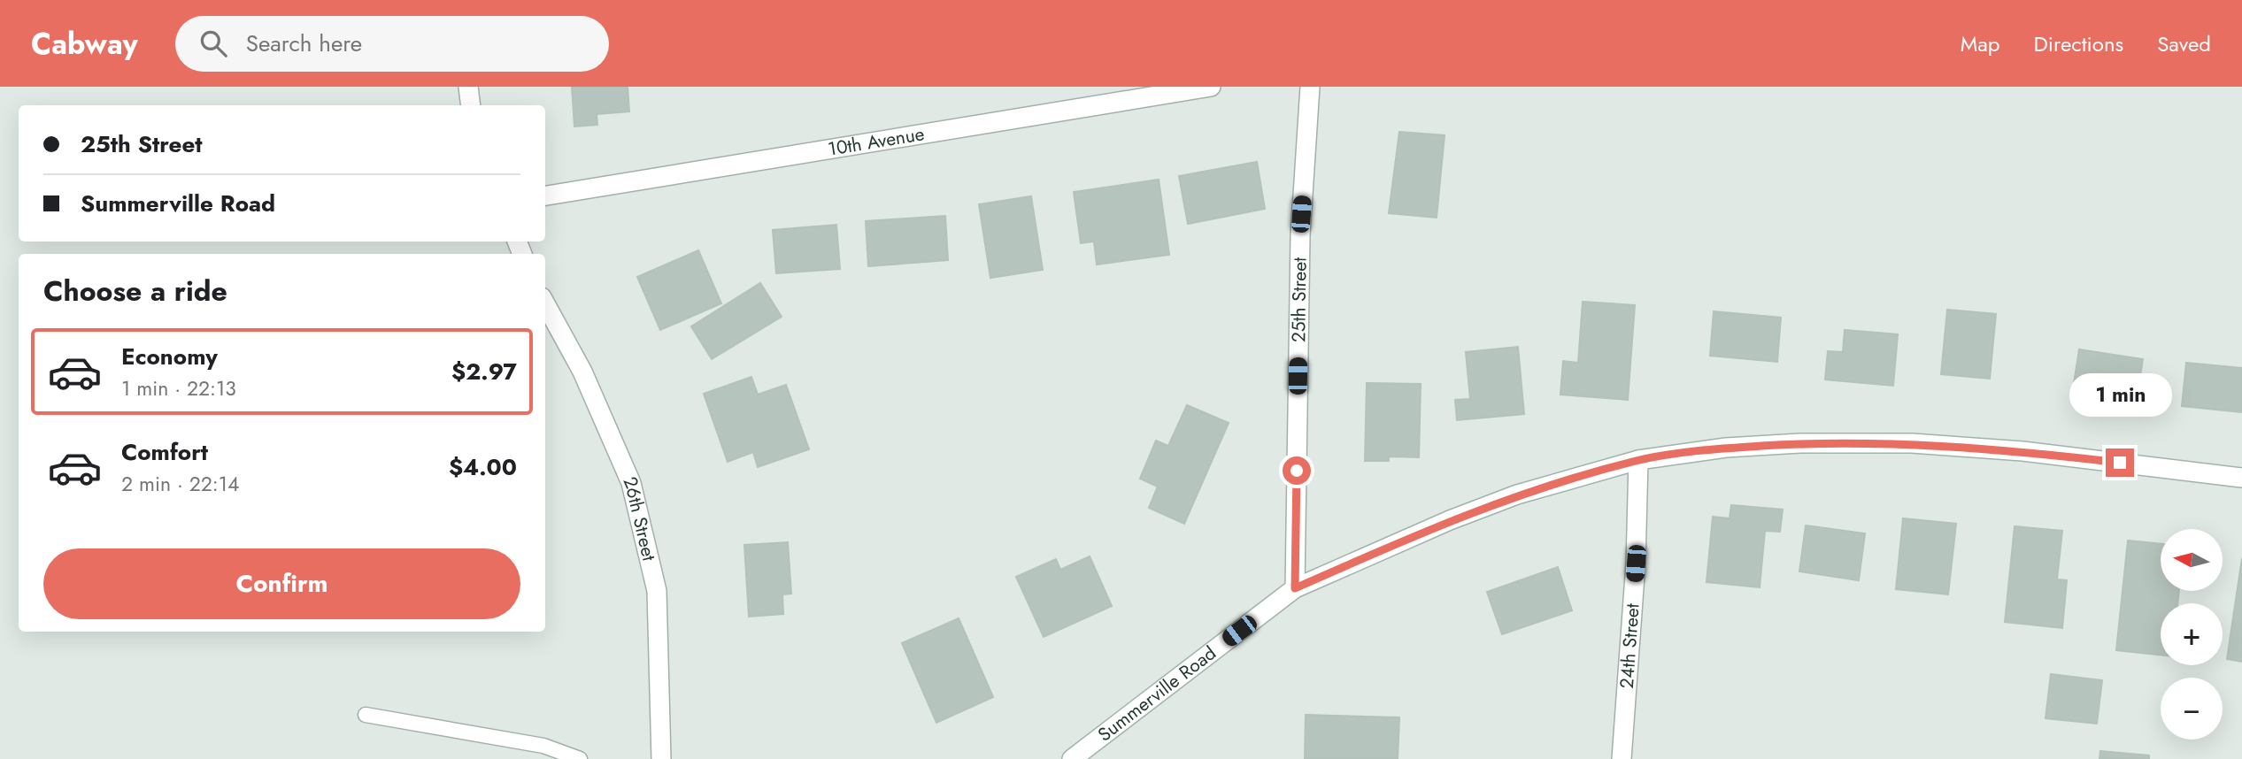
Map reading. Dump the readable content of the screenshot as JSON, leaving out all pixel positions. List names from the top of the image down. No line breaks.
{"streets":{"street":["10th Avenue","25th Street","26th Street","24th Street","Summerville Road"]},"crossings":[["25th Street","Summerville Road"],["24th Street","Summerville Road"]],"north":"left","page":{"header":"Cabway","search":"Search here","nav":["Map","Directions","Saved"],"banner":["25th Street","Summerville Road"],"heading":"Choose a ride","list":[{"name":"Economy","note":"1 min · 22:13","value":"$2.97"},{"name":"Comfort","note":"2 min · 22:14","value":"$4.00"}],"bubble":"1 min","map_buttons":["+","−"],"buttons":"Confirm"}}
